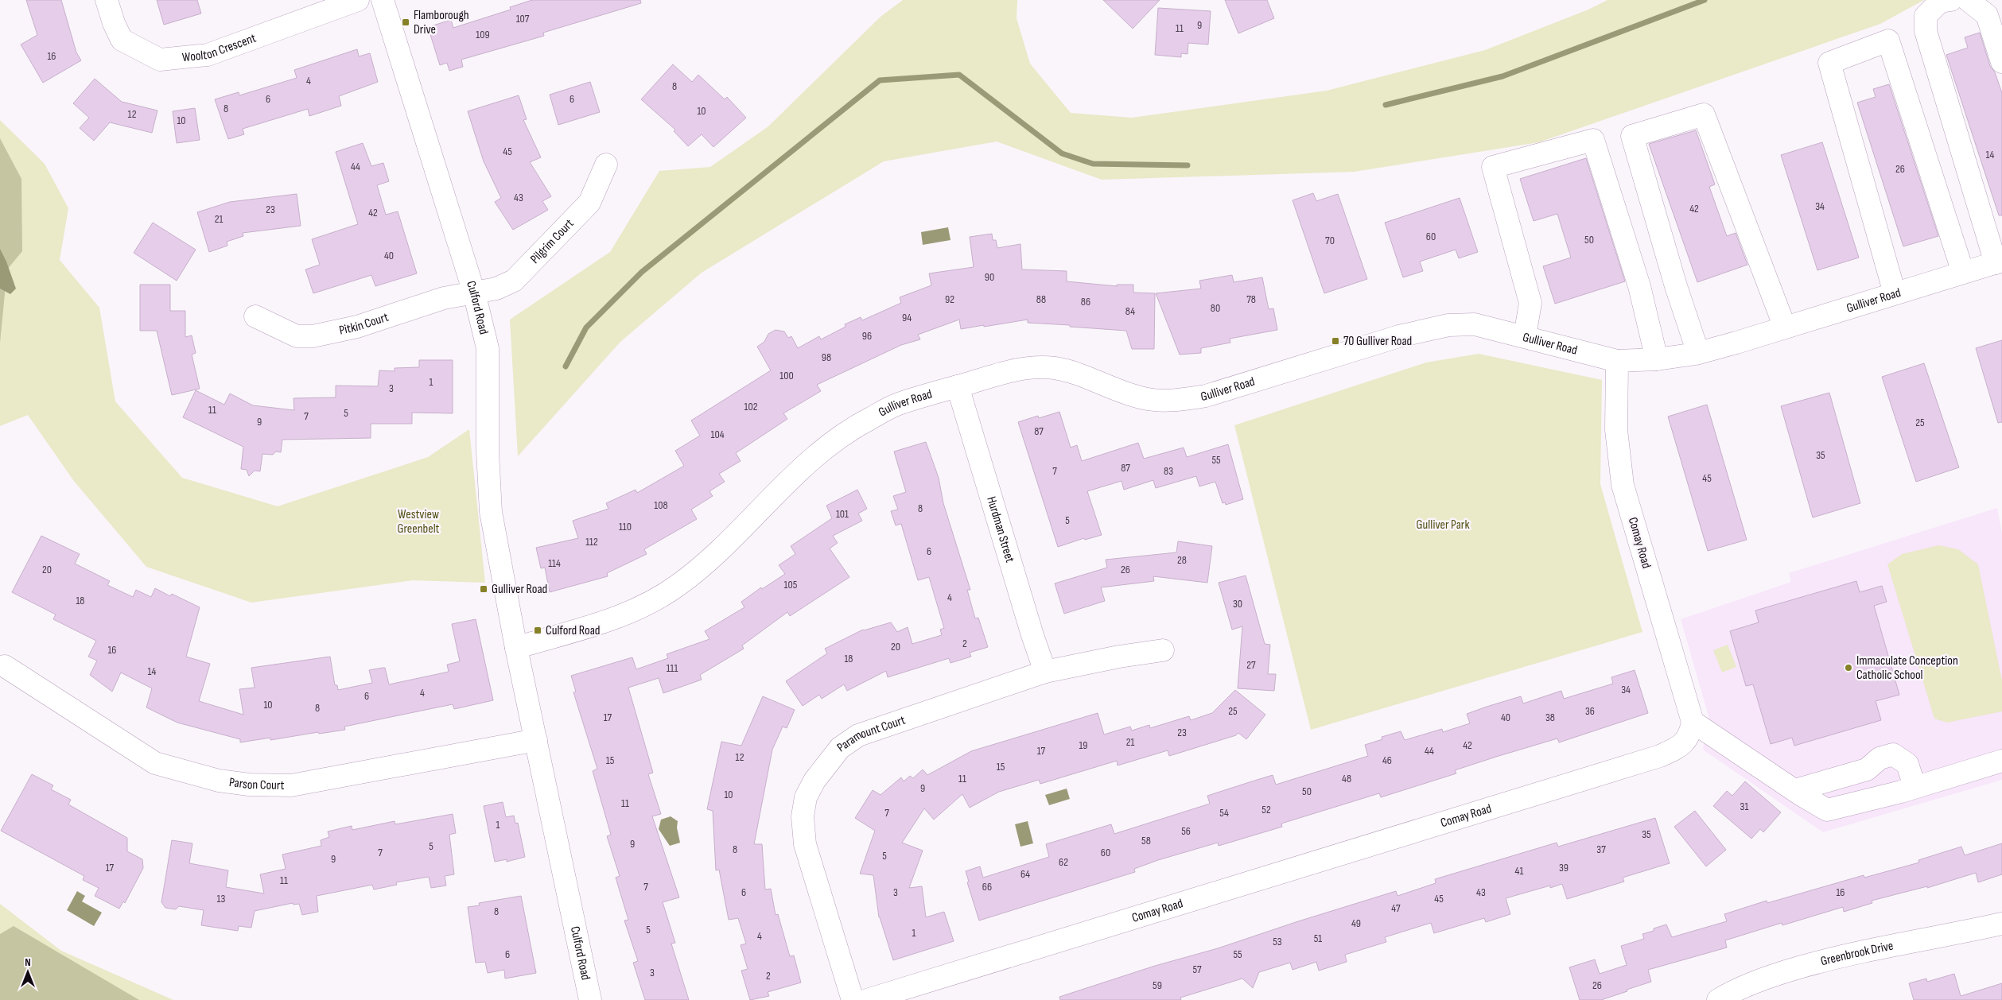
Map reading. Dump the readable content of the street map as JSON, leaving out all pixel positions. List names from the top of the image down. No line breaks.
{"streets":{"street":["Woolton Crescent","Pilgrim Court","Gulliver Road","Culford Road","Pitkin Court","Hurdman Street","Comay Road","Paramount Court","Parson Court","Greenbrook Drive"]},"crossings":[["Pilgrim Court","Culford Road"],["Pilgrim Court","Pitkin Court"],["Gulliver Road","Culford Road"],["Gulliver Road","Hurdman Street"],["Gulliver Road","Comay Road"],["Culford Road","Pitkin Court"],["Culford Road","Parson Court"],["Hurdman Street","Paramount Court"]],"parks":["Westview Greenbelt","Gulliver Park"],"places":{"transit":["Flamborough Drive","70 Gulliver Road","Gulliver Road","Culford Road"],"other":["Immaculate Conception Catholic School"]},"house_numbers":["107","9","11","109","16","4","8","6","6","8","10","12","10","45","14","44","26","43","34","42","23","42","21","60","50","70","40","90","92","88","78","86","80","84","94","96","98","100","1","3","102","11","5","7","9","25","87","104","35","55","87","7","83","45","108","8","101","5","110","112","6","28","114","20","26","105","4","18","30","2","20","16","18","27","111","14","34","4","6","10","8","25","36","17","40","38","23","21","19","42","17","44","12","15","46","15","11","48","9","50","10","11","31","52","7","54","1","56","35","58","9","5","8","37","7","60","5","9","62","17","39","41","64","11","7","66","6","3","43","16","13","45","47","8","49","5","1","4","51","53","6","55","57","3","2","59","26"],"north":"top"}
